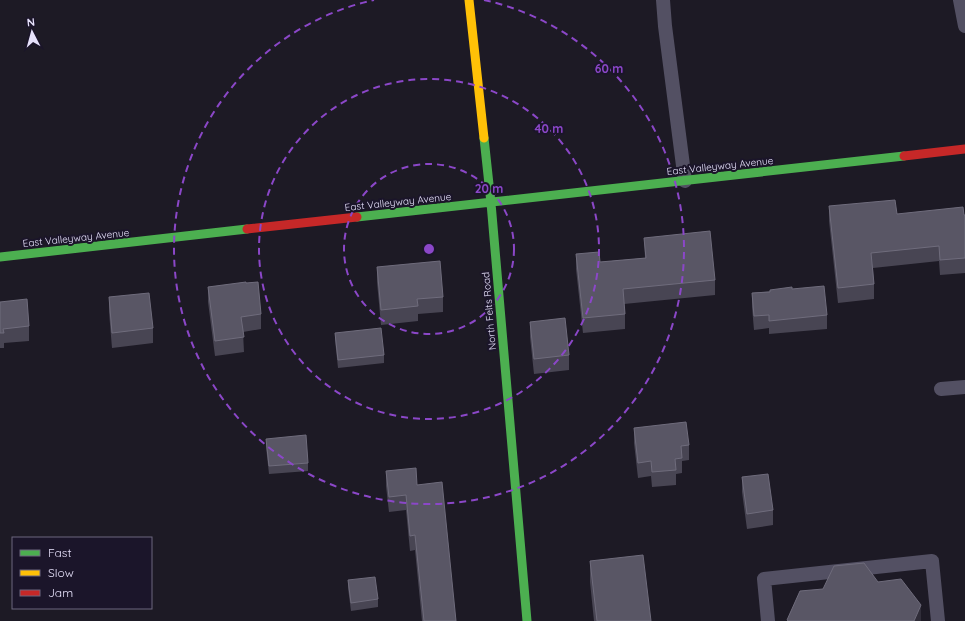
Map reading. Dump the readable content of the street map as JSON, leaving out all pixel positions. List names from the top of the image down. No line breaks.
{"streets":{"street":["East Valleyway Avenue","North Felts Road"]},"crossings":[["East Valleyway Avenue","North Felts Road"]],"legend":["Fast","Slow","Jam"],"north":"top","rings":["60 m","40 m","20 m"]}
